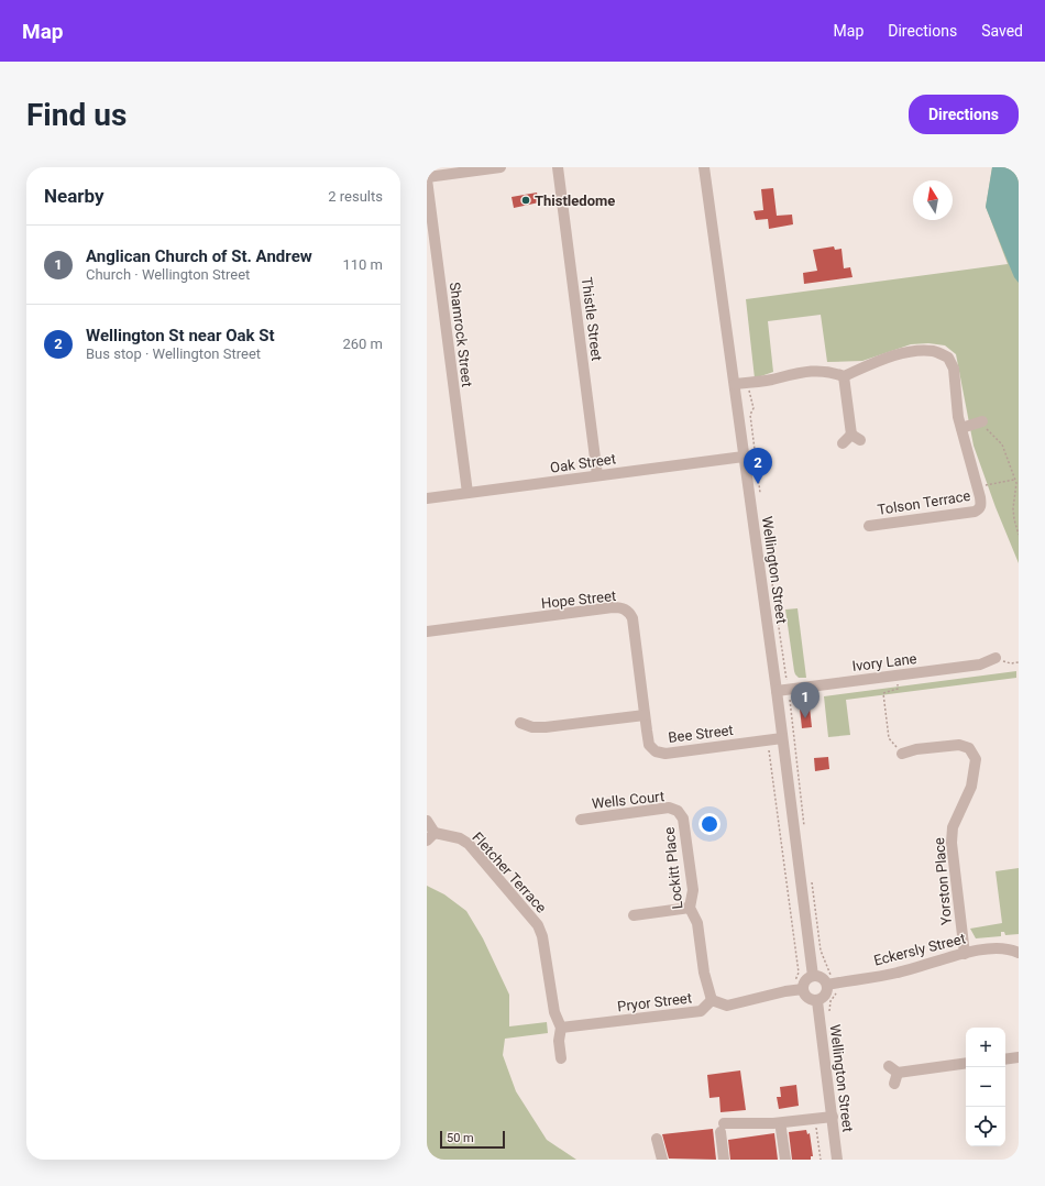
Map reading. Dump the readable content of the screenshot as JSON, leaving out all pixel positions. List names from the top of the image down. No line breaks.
{"streets":{"street":["Thistle Street","Shamrock Street","Oak Street","Tolson Terrace","Wellington Street","Hope Street","Ivory Lane","Bee Street","Wells Court","Lockitt Place","Fletcher Terrace","Yorston Place","Eckersly Street","Pryor Street"]},"crossings":[["Thistle Street","Oak Street"],["Shamrock Street","Oak Street"],["Oak Street","Wellington Street"],["Wellington Street","Ivory Lane"],["Wellington Street","Bee Street"],["Wellington Street","Eckersly Street"],["Wellington Street","Pryor Street"],["Hope Street","Bee Street"],["Wells Court","Lockitt Place"],["Lockitt Place","Pryor Street"],["Fletcher Terrace","Pryor Street"],["Yorston Place","Eckersly Street"],["Eckersly Street","Pryor Street"]],"places":["Thistledome"],"scale_bar":"50 m","north":"top","page":{"header":"Map","nav":["Map","Directions","Saved"],"buttons":"Directions","title":"Find us","heading":["Nearby","2 results"],"list":[{"mark":"1","name":"Anglican Church of St. Andrew","note":"Church · Wellington Street","value":"110 m"},{"mark":"2","name":"Wellington St near Oak St","note":"Bus stop · Wellington Street","value":"260 m"}],"pins":["2","1"],"map_buttons":["+","−"],"scale":"50 m"}}
